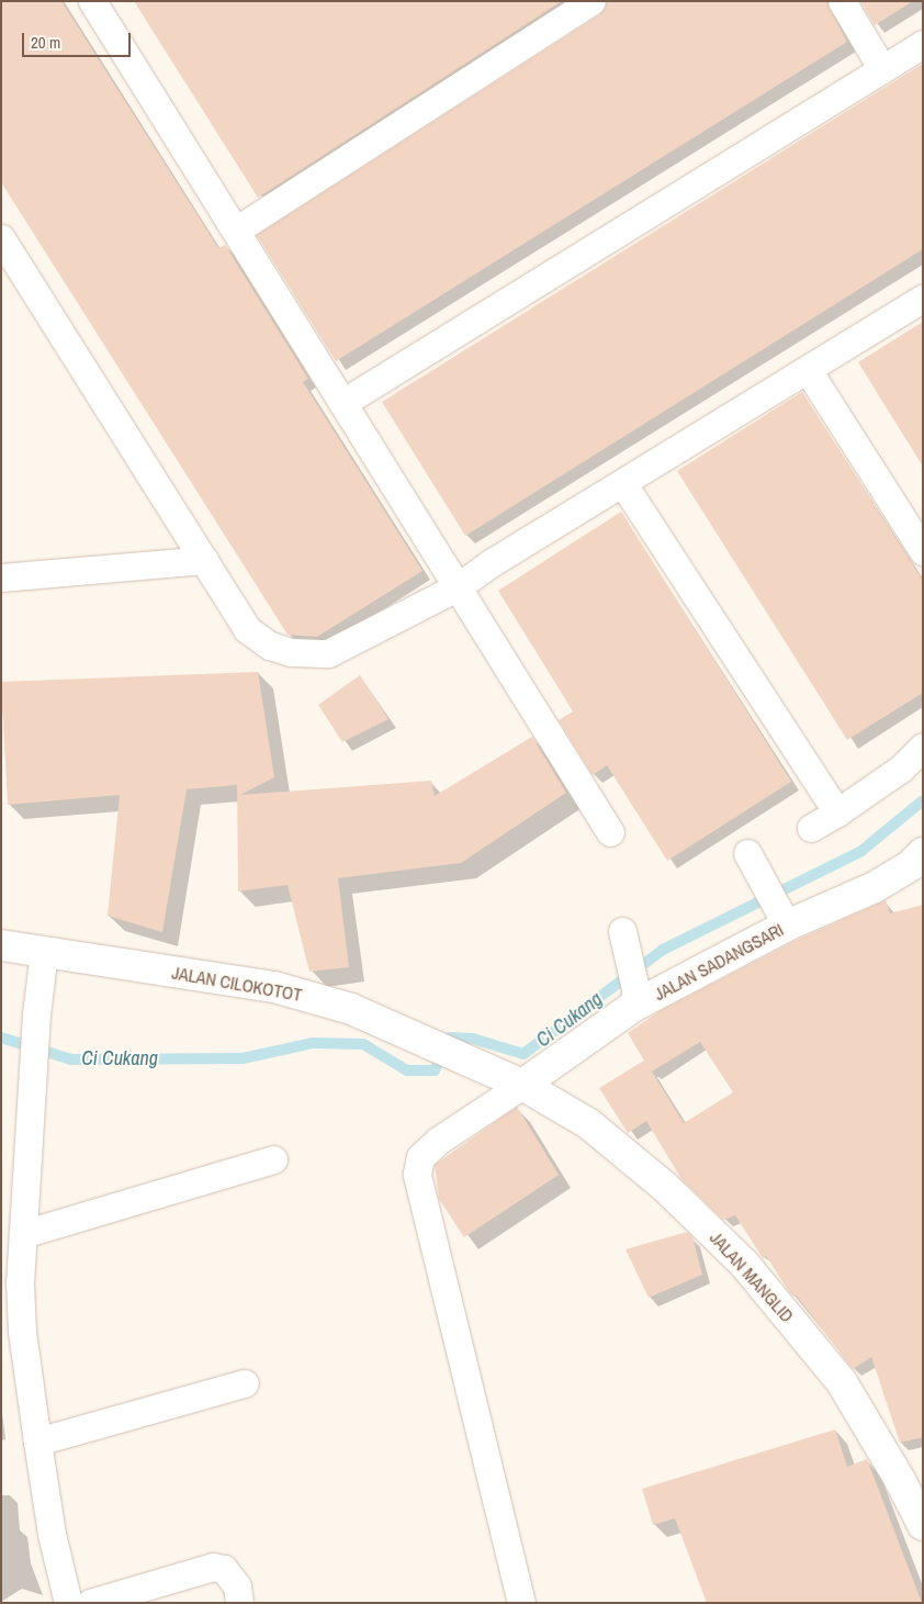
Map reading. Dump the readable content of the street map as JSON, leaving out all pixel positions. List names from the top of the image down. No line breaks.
{"streets":{"street":["JALAN SADANGSARI","JALAN CILOKOTOT","JALAN MANGLID"]},"crossings":[["JALAN SADANGSARI","JALAN CILOKOTOT"],["JALAN SADANGSARI","JALAN MANGLID"],["JALAN CILOKOTOT","JALAN MANGLID"]],"water":["Ci Cukang"],"scale_bar":"20 m"}
